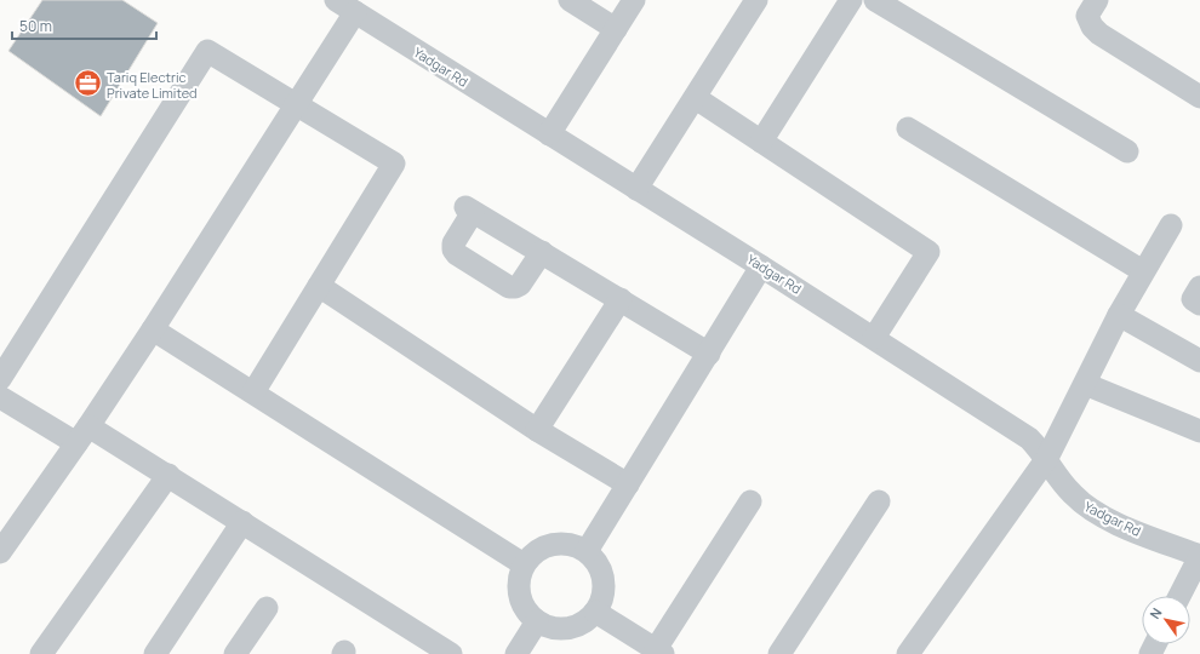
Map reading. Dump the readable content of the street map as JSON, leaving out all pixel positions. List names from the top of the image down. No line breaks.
{"streets":{"street":["Yadgar Rd"]},"places":{"office":["Tariq Electric Private Limited"]},"scale_bar":"50 m","north":"top left"}
